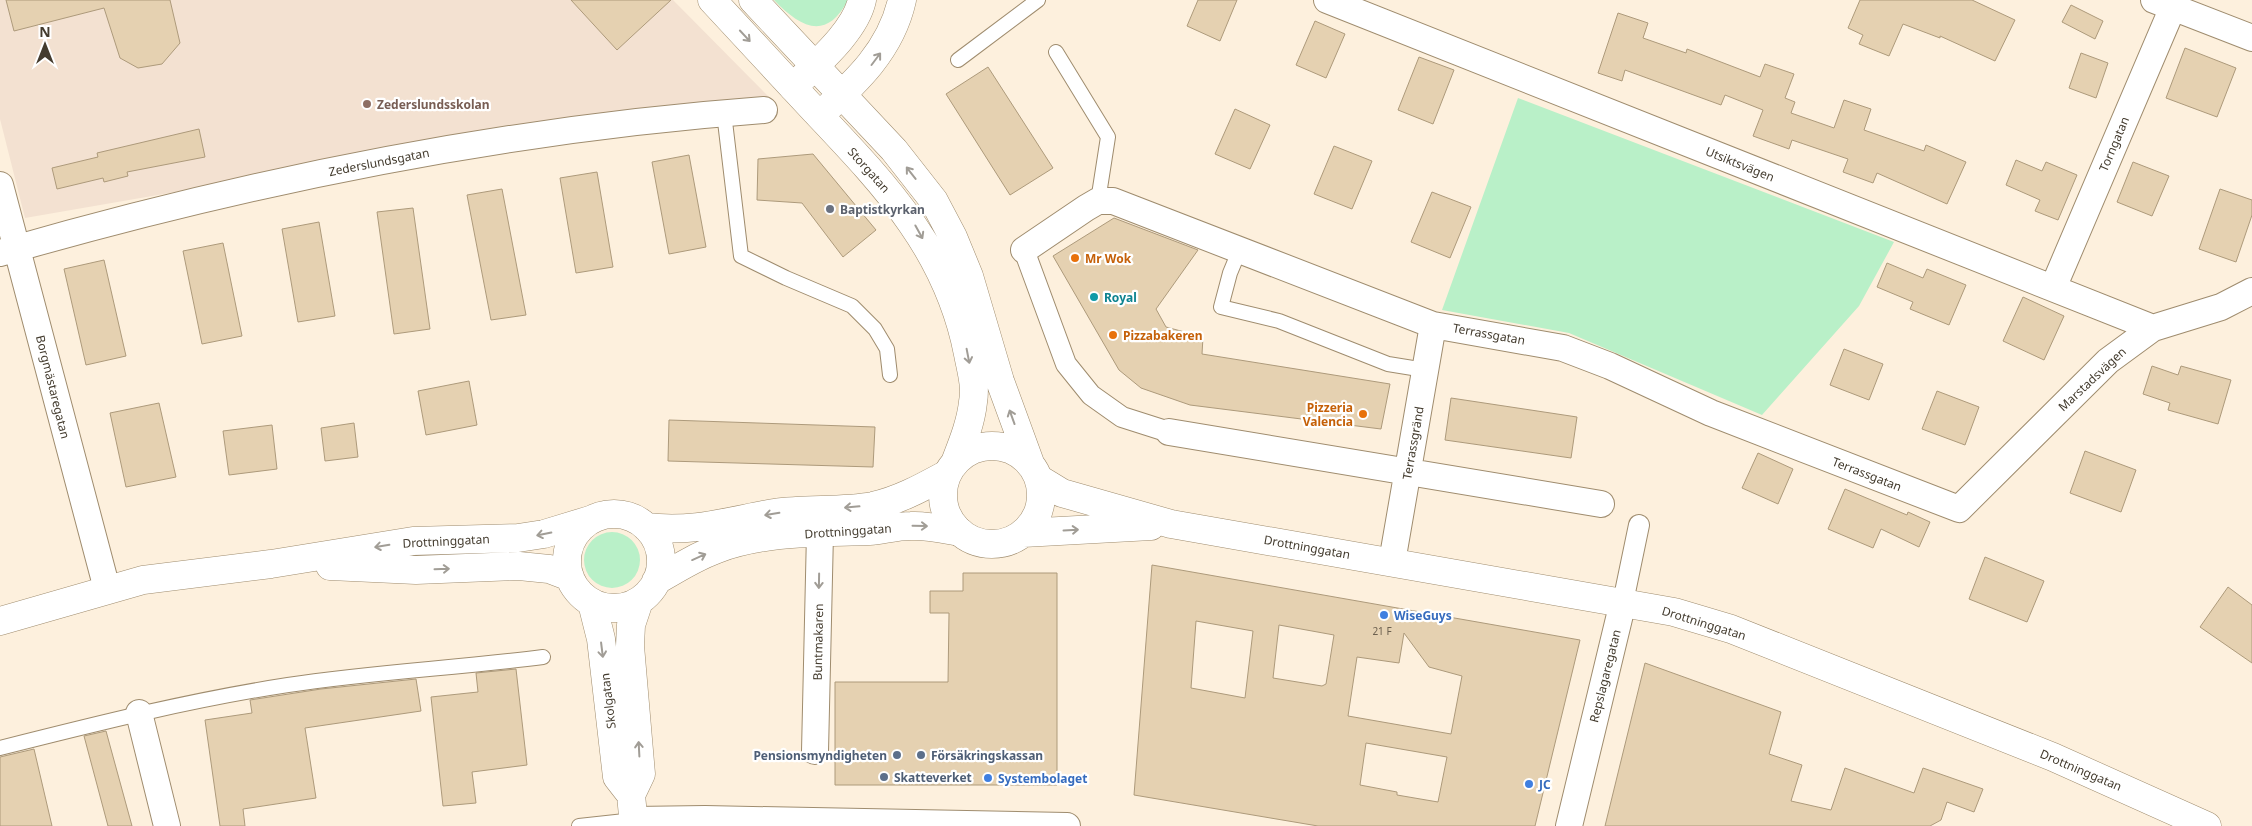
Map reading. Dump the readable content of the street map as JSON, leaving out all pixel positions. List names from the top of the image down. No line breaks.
{"streets":{"main road":["Storgatan","Drottninggatan","Skolgatan"],"street":["Torngatan","Zederslundsgatan","Utsiktsvägen","Terrassgatan","Marstadsvägen","Borgmästaregatan","Terrassgränd","Buntmakaren","Repslagaregatan"]},"crossings":[["Torngatan","Utsiktsvägen"],["Zederslundsgatan","Borgmästaregatan"],["Utsiktsvägen","Marstadsvägen"],["Storgatan","Drottninggatan"],["Terrassgatan","Marstadsvägen"],["Terrassgatan","Terrassgränd"],["Borgmästaregatan","Drottninggatan"],["Terrassgränd","Drottninggatan"],["Drottninggatan","Buntmakaren"],["Drottninggatan","Repslagaregatan"],["Drottninggatan","Skolgatan"]],"one_way":["Buntmakaren"],"places":["Zederslundsskolan","Baptistkyrkan","Mr Wok","Royal","Pizzabakeren","Pizzeria Valencia","WiseGuys","Pensionsmyndigheten","Försäkringskassan","Skatteverket","Systembolaget","JC"],"house_numbers":["21 F"],"north":"top"}
